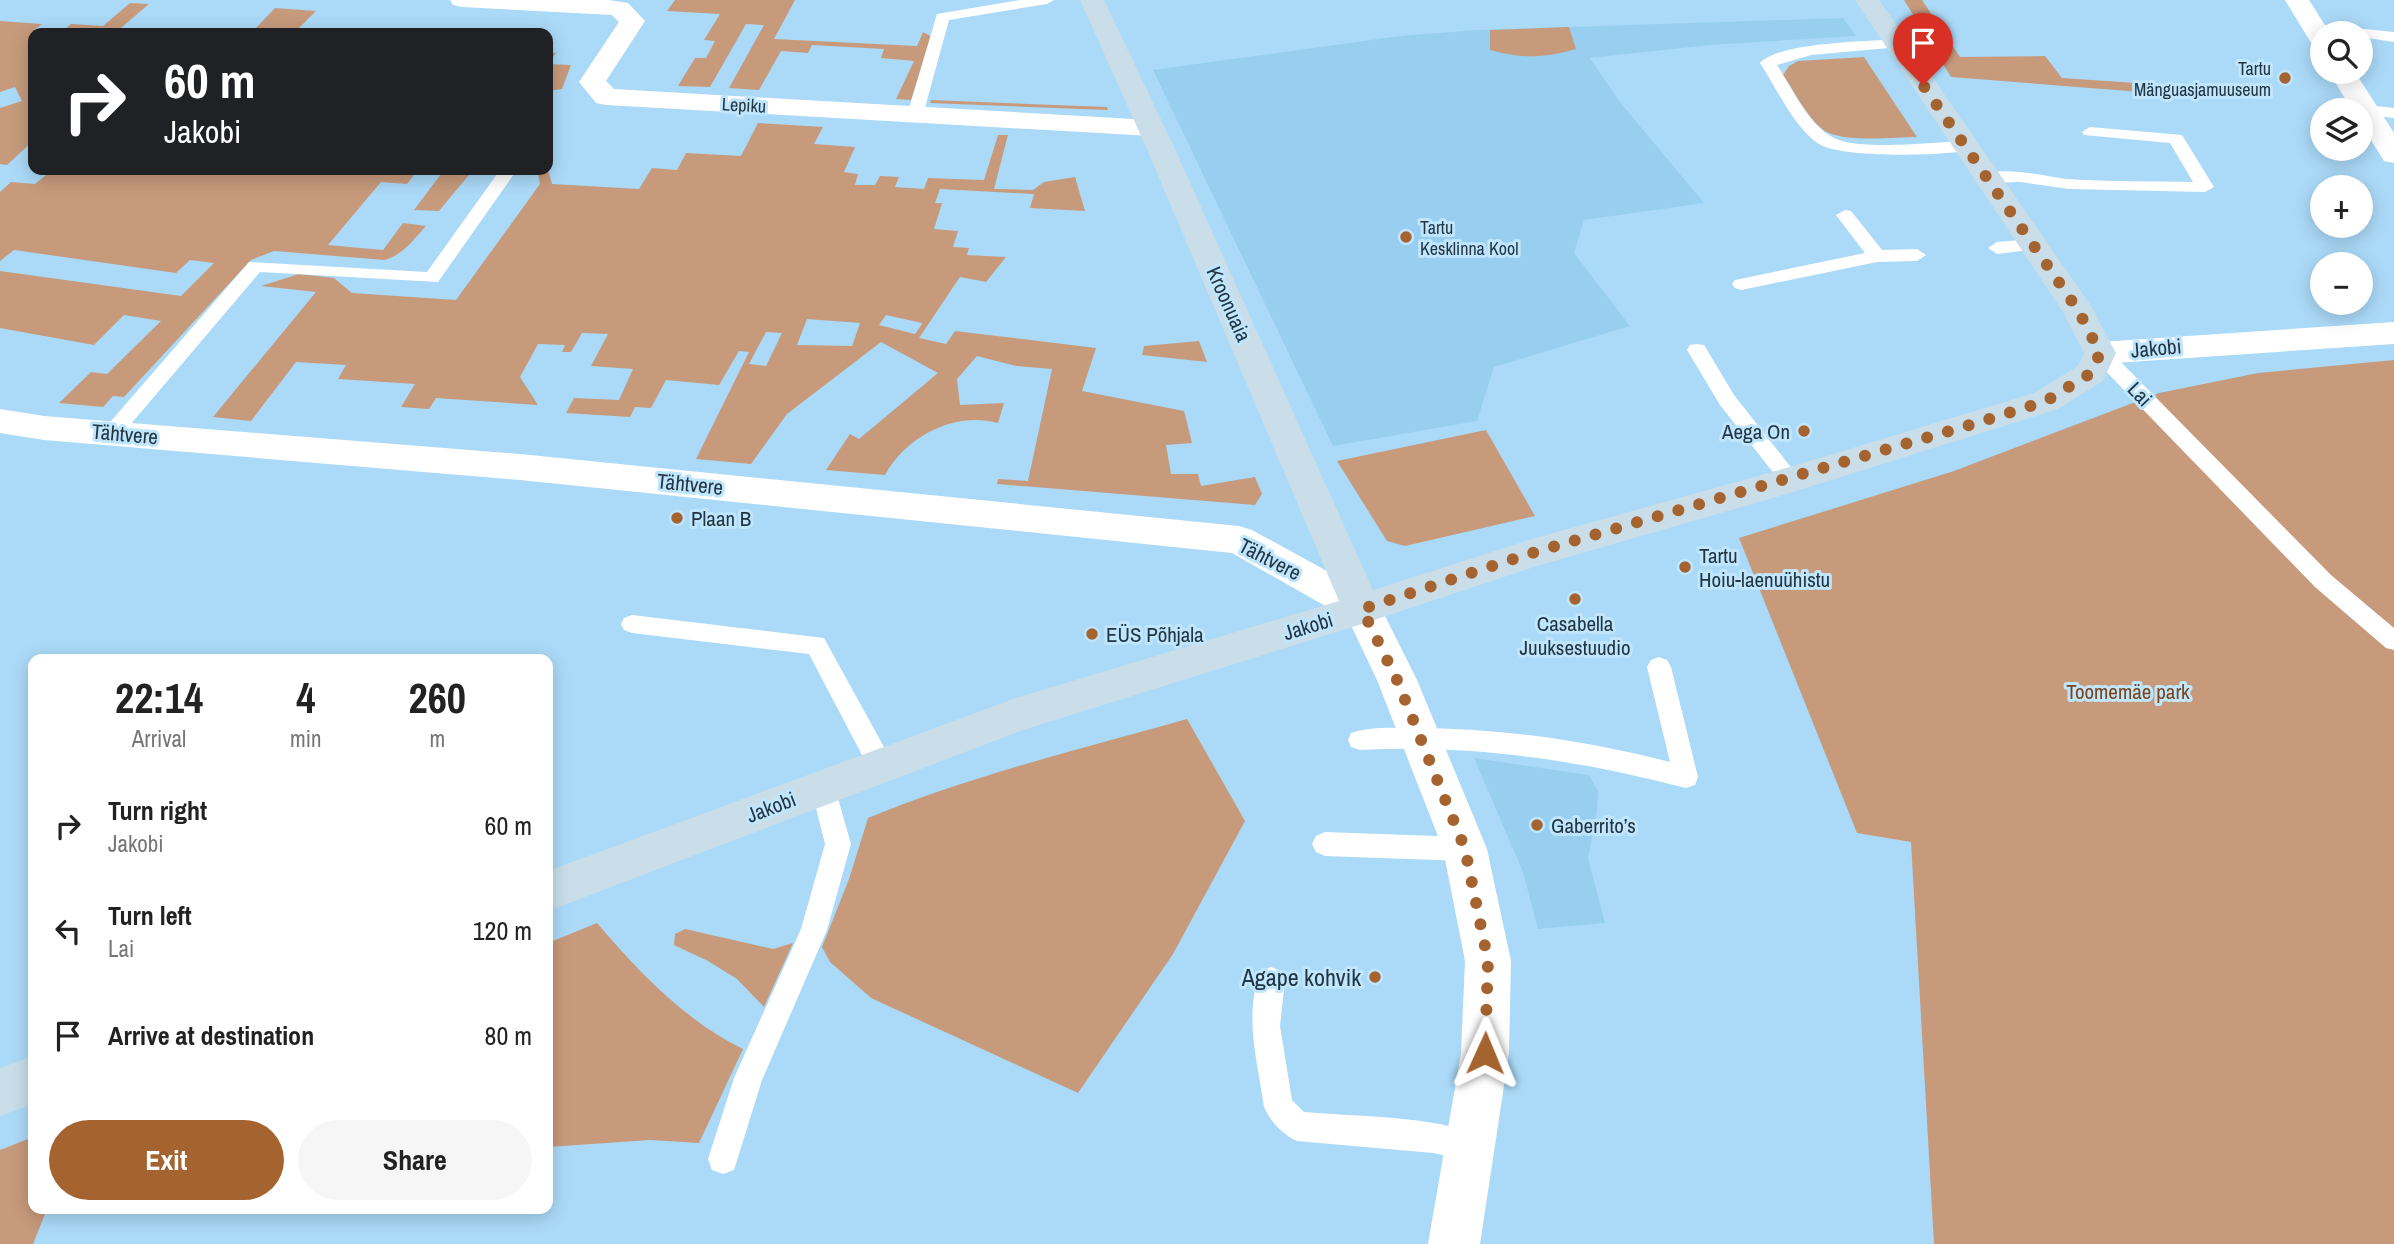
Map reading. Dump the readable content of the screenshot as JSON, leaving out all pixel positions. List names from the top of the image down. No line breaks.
{"streets":{"main road":["Kroonuaia","Jakobi","Lai"],"street":["Lepiku","Tähtvere"]},"crossings":[["Lepiku","Kroonuaia"],["Kroonuaia","Jakobi"],["Kroonuaia","Tähtvere"],["Jakobi","Lai"],["Jakobi","Tähtvere"]],"parks":["Toomemäe park"],"places":["Tartu Mänguasjamuuseum","Tartu Kesklinna Kool","Aega On","Plaan B","Tartu Hoiu-laenuühistu","Casabella Juuksestuudio","EÜS Põhjala","Gaberrito’s","Agape kohvik"],"page":{"map_buttons":["+","−"],"turn":["60 m","Jakobi"],"eta":["22:14","Arrival","4","min","260","m"],"list":[{"name":"Turn right","note":"Jakobi","value":"60 m"},{"name":"Turn left","note":"Lai","value":"120 m"},{"name":"Arrive at destination","value":"80 m"}],"buttons":["Exit","Share"]}}
